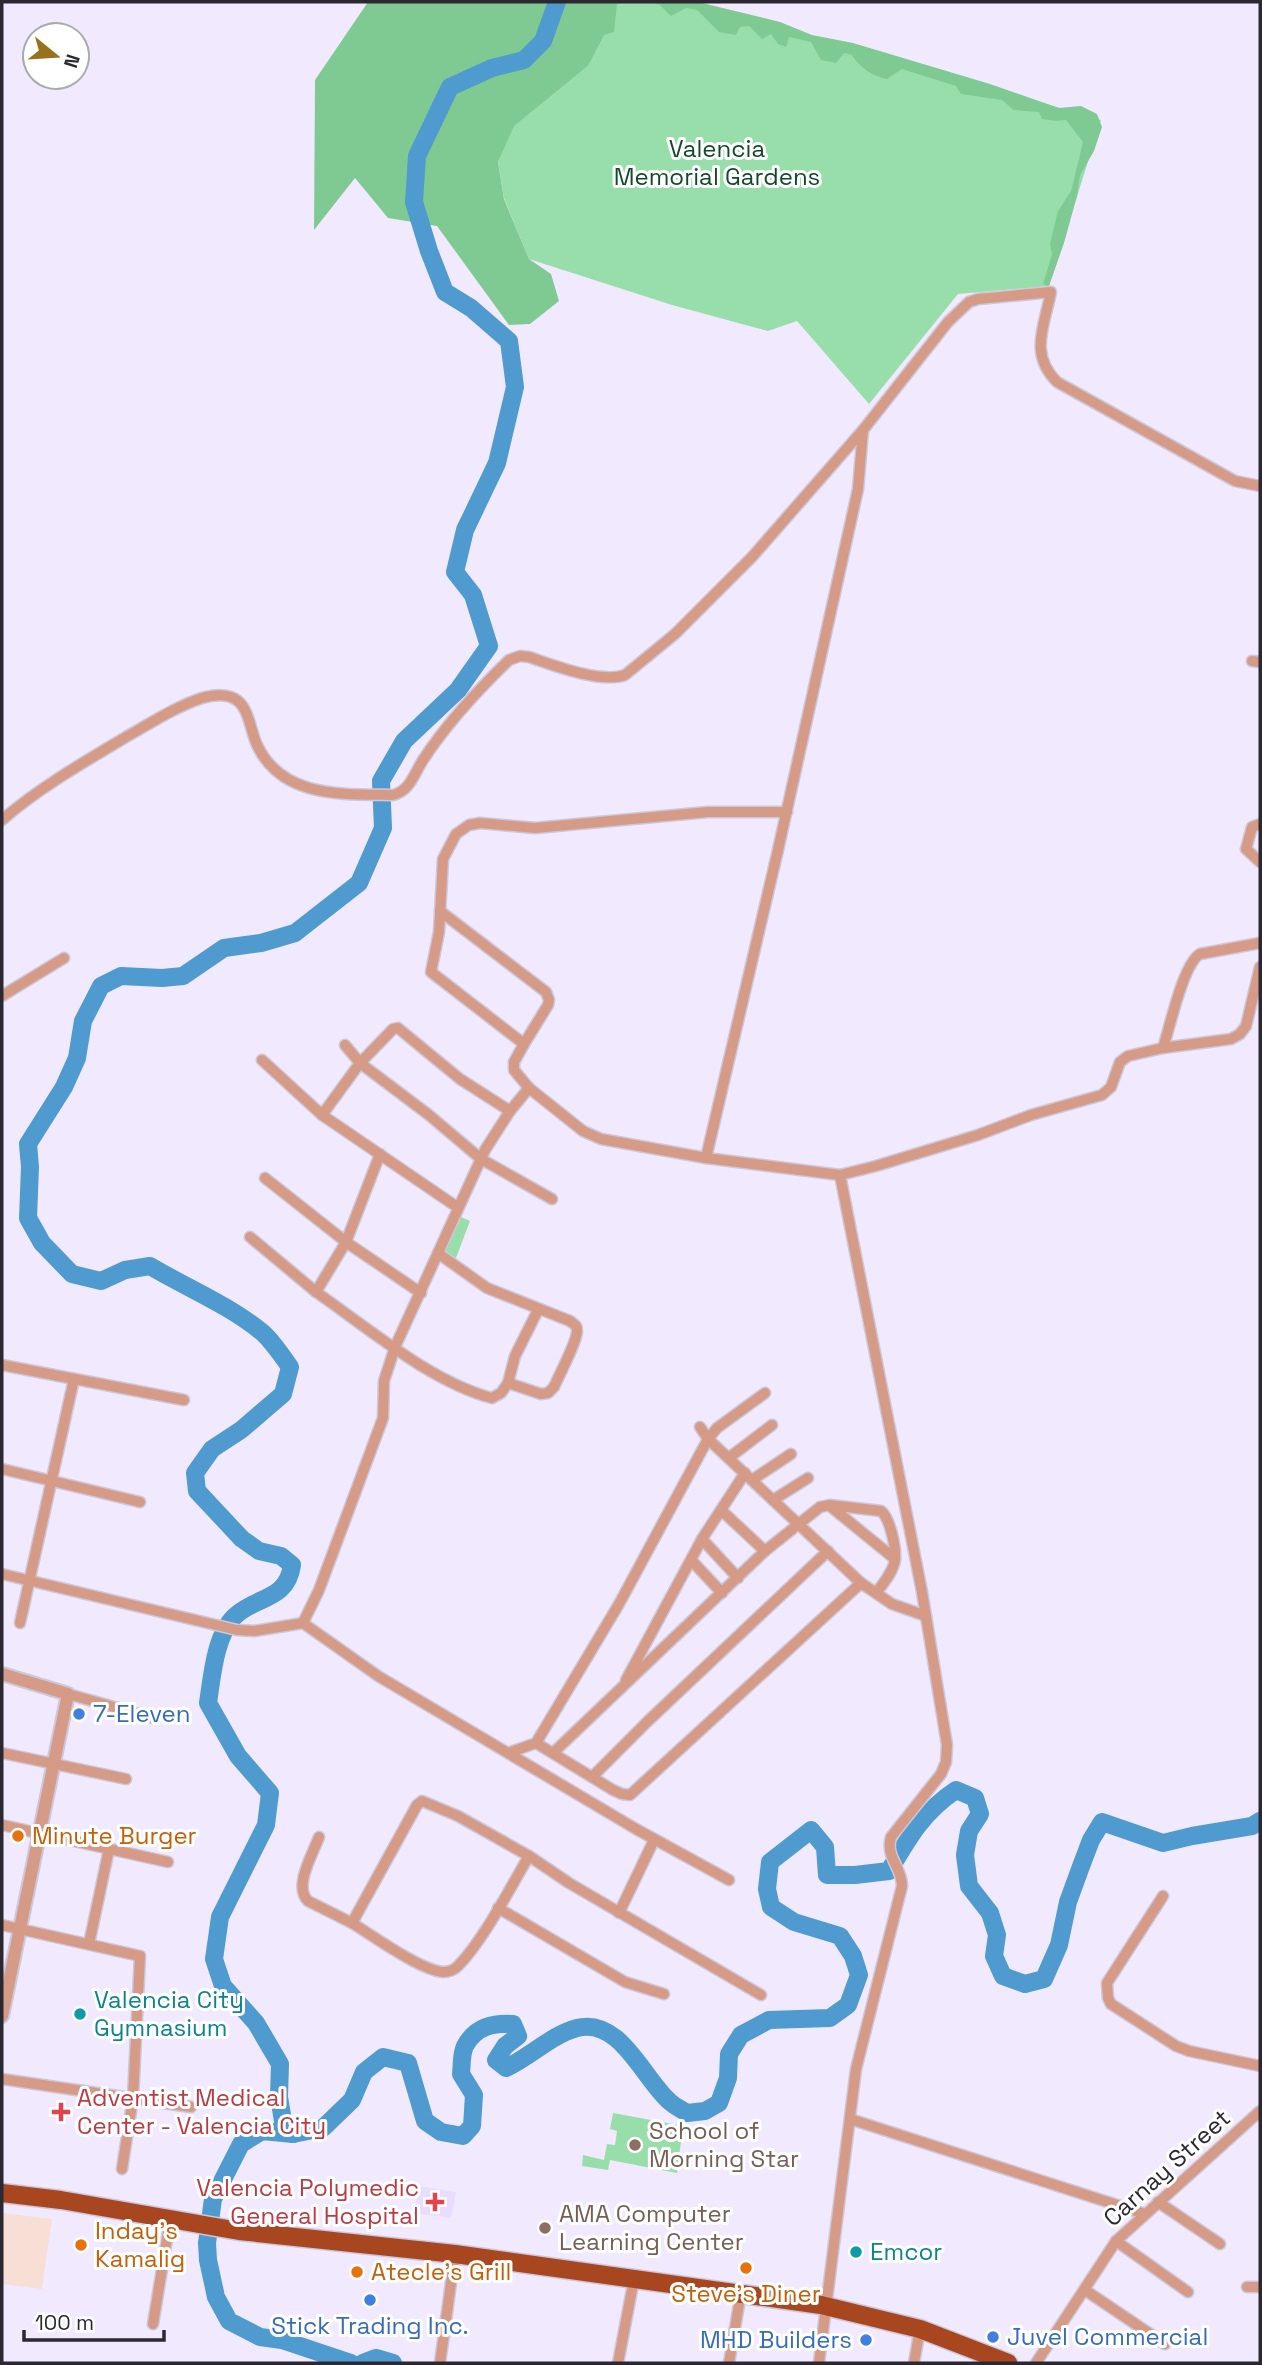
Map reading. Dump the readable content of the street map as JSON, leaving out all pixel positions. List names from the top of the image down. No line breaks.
{"streets":{"street":["Carnay Street"]},"parks":["Valencia Memorial Gardens"],"places":{"other":["7-Eleven","Minute Burger","Valencia City Gymnasium","School of Morning Star","AMA Computer Learning Center","Inday's Kamalig","Emcor","Steve's Diner","Atecle's Grill","Stick Trading Inc.","Juvel Commercial","MHD Builders"],"health":["Adventist Medical Center - Valencia City","Valencia Polymedic General Hospital"]},"scale_bar":"100 m","north":"right"}
